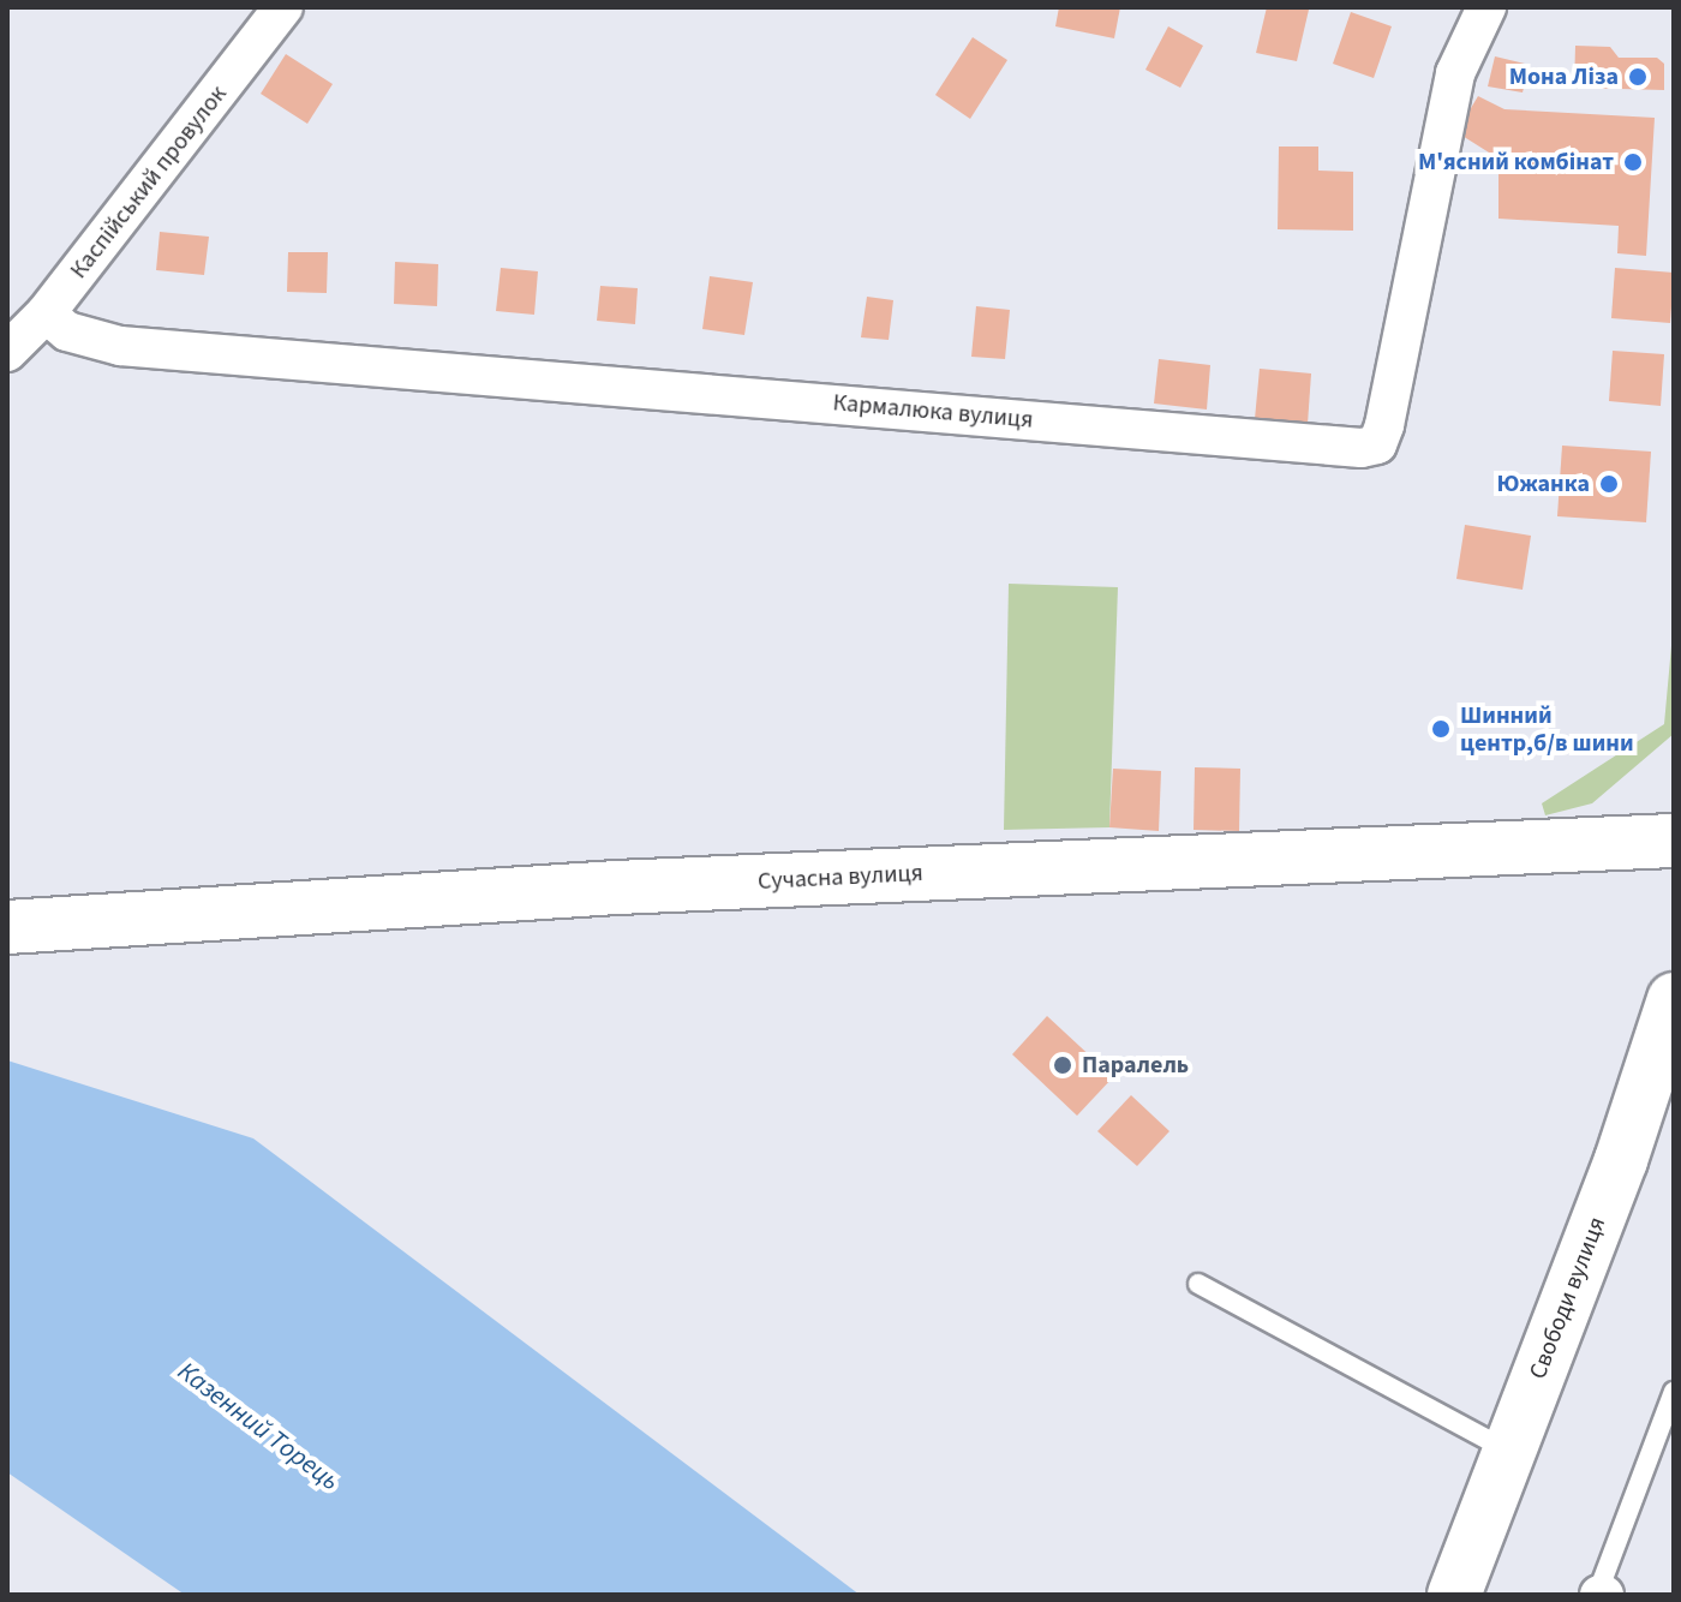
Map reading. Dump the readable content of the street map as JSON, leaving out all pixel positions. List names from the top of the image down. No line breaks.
{"streets":{"main road":["Сучасна вулиця","Свободи вулиця"],"street":["Каспійський провулок","Кармалюка вулиця"]},"crossings":[["Каспійський провулок","Кармалюка вулиця"]],"water":["Казенний Торець"],"places":["Мона Ліза","М'ясний комбінат","Южанка","Шинний центр,б/в шини","Паралель"]}
